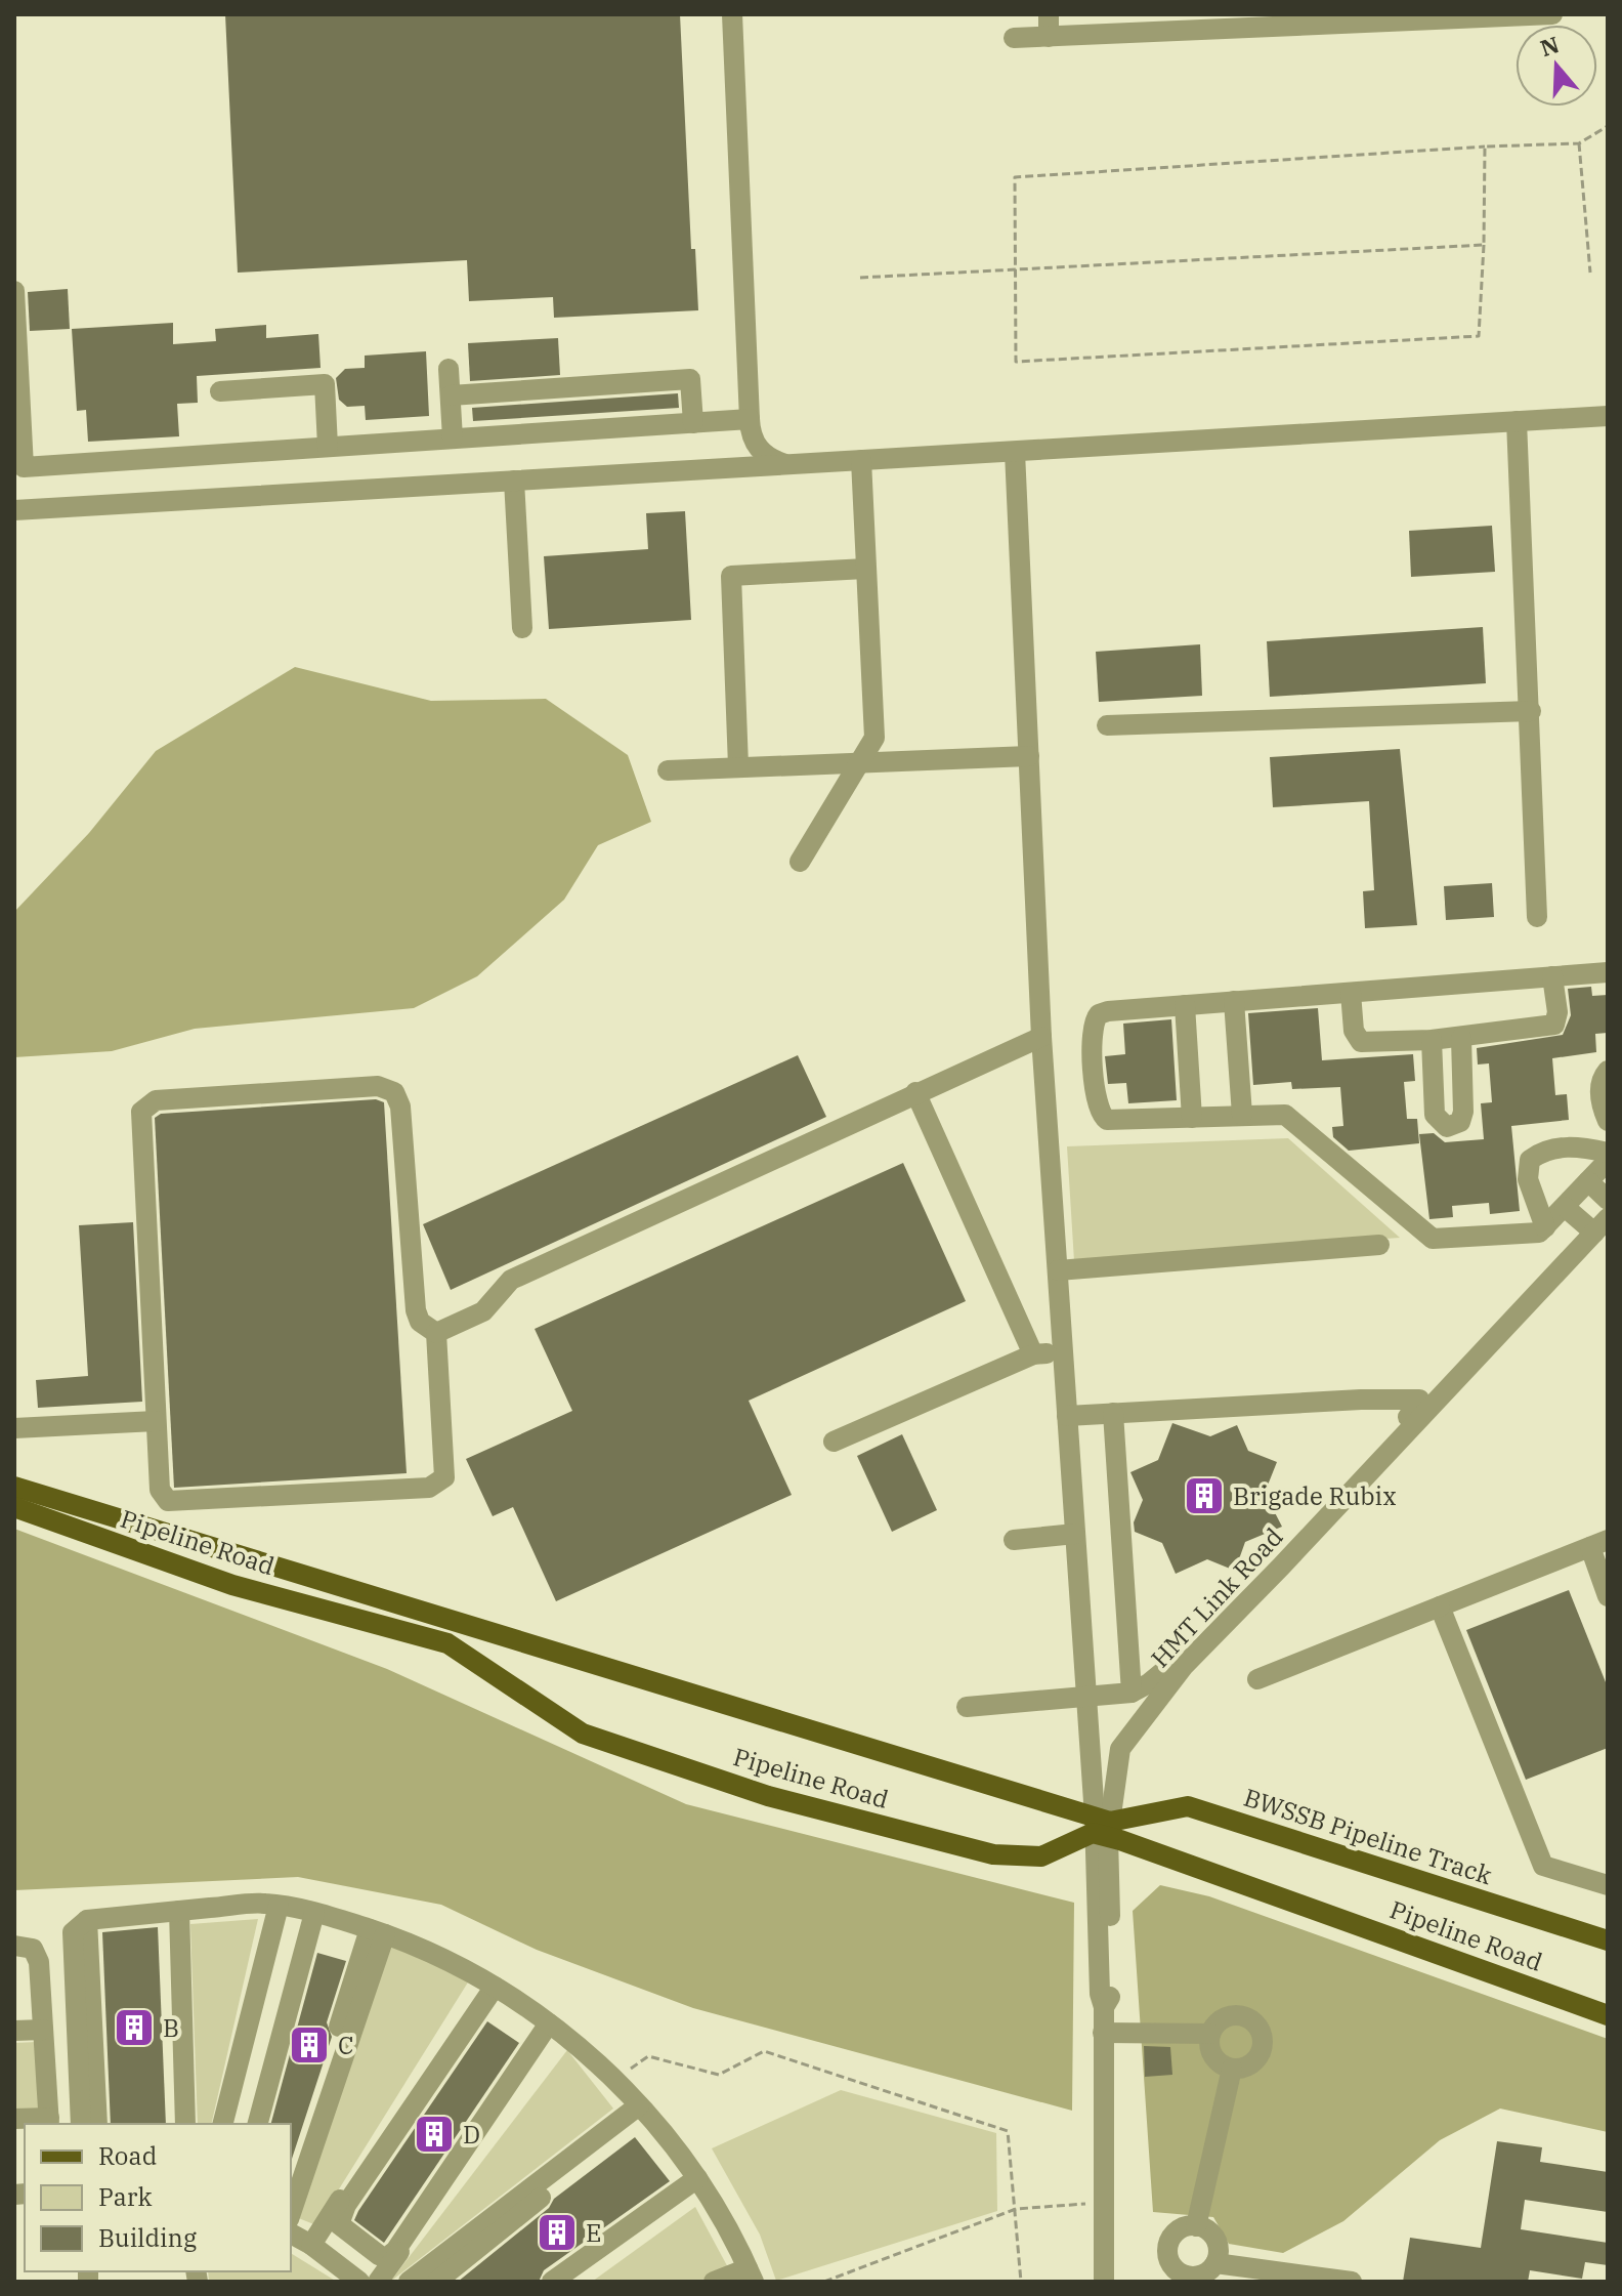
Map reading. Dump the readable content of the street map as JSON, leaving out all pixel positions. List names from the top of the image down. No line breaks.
{"streets":{"main road":["Pipeline Road","BWSSB Pipeline Track"],"street":["HMT Link Road"]},"crossings":[["Pipeline Road","HMT Link Road"],["Pipeline Road","BWSSB Pipeline Track"],["HMT Link Road","BWSSB Pipeline Track"]],"places":{"building":["Brigade Rubix","B","C","D","E"]},"legend":["Road","Park","Building"],"north":"top"}
